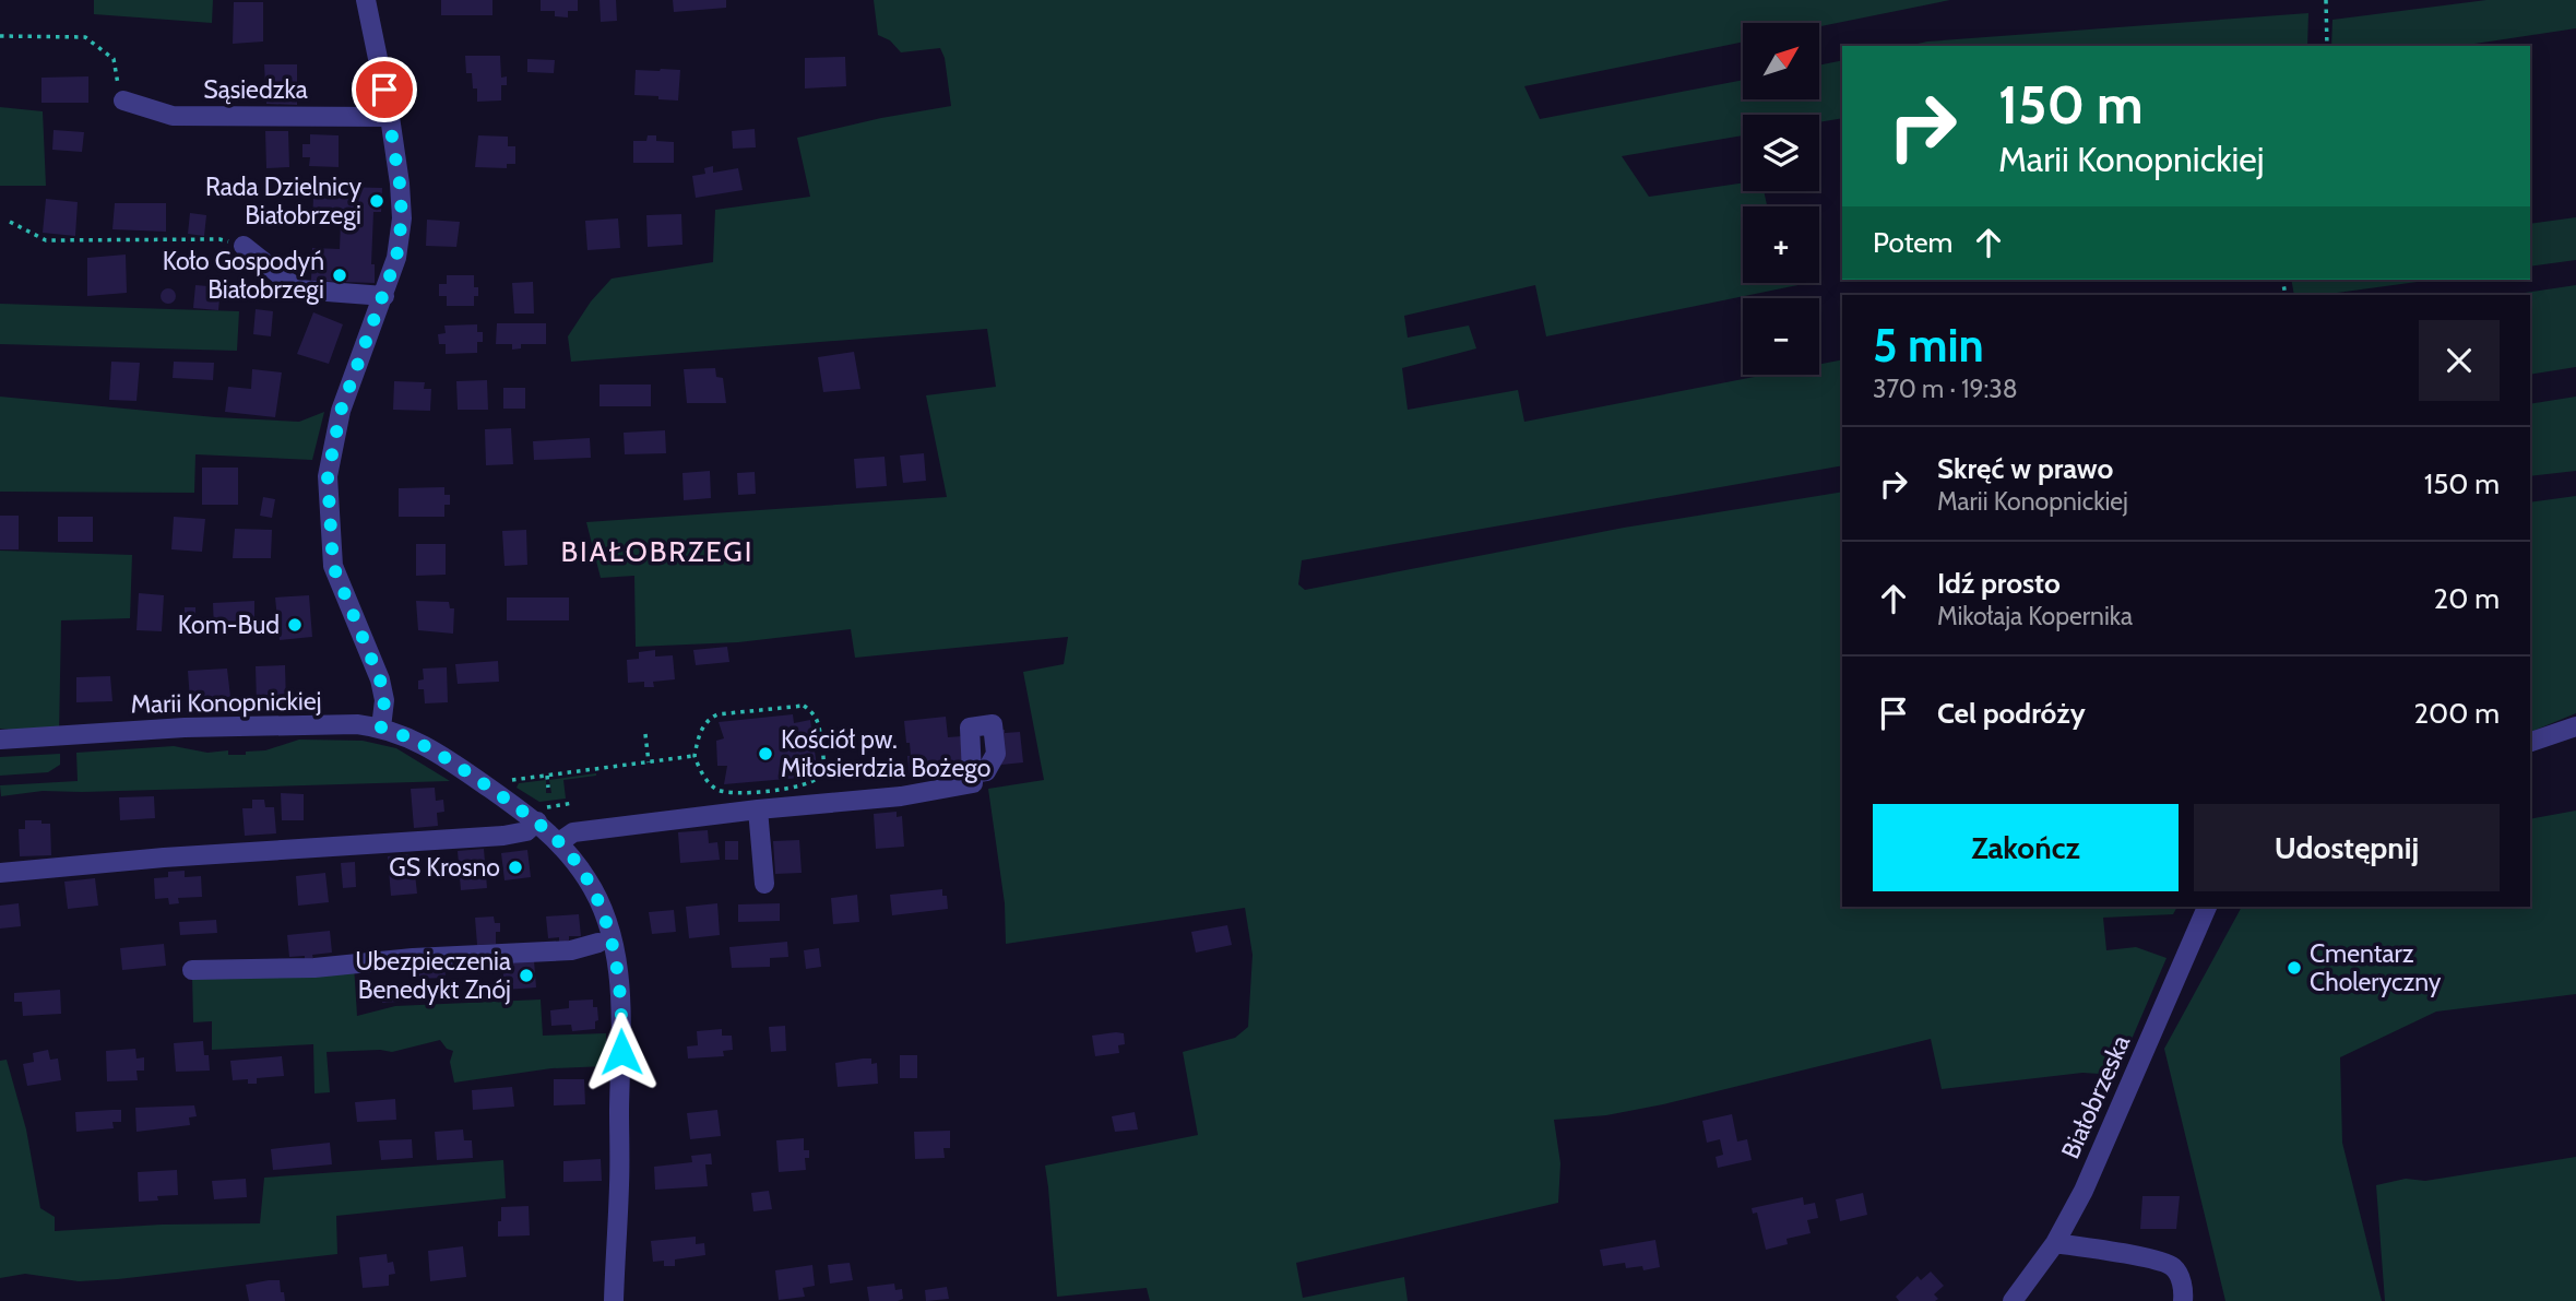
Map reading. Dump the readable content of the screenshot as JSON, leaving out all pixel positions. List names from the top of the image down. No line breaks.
{"streets":{"street":["Sąsiedzka","Marii Konopnickiej","Białobrzeska"]},"districts":["BIAŁOBRZEGI"],"places":["Rada Dzielnicy Białobrzegi","Koło Gospodyń Białobrzegi","Kom-Bud","Kościół pw. Miłosierdzia Bożego","GS Krosno","Cmentarz Choleryczny","Ubezpieczenia Benedykt Znój"],"north":"top right","page":{"map_buttons":["+","−"],"turn":["150 m","Marii Konopnickiej"],"then":"Potem","heading":["5 min","370 m · 19:38"],"list":[{"name":"Skręć w prawo","note":"Marii Konopnickiej","value":"150 m"},{"name":"Idź prosto","note":"Mikołaja Kopernika","value":"20 m"},{"name":"Cel podróży","value":"200 m"}],"buttons":["Zakończ","Udostępnij"]}}
